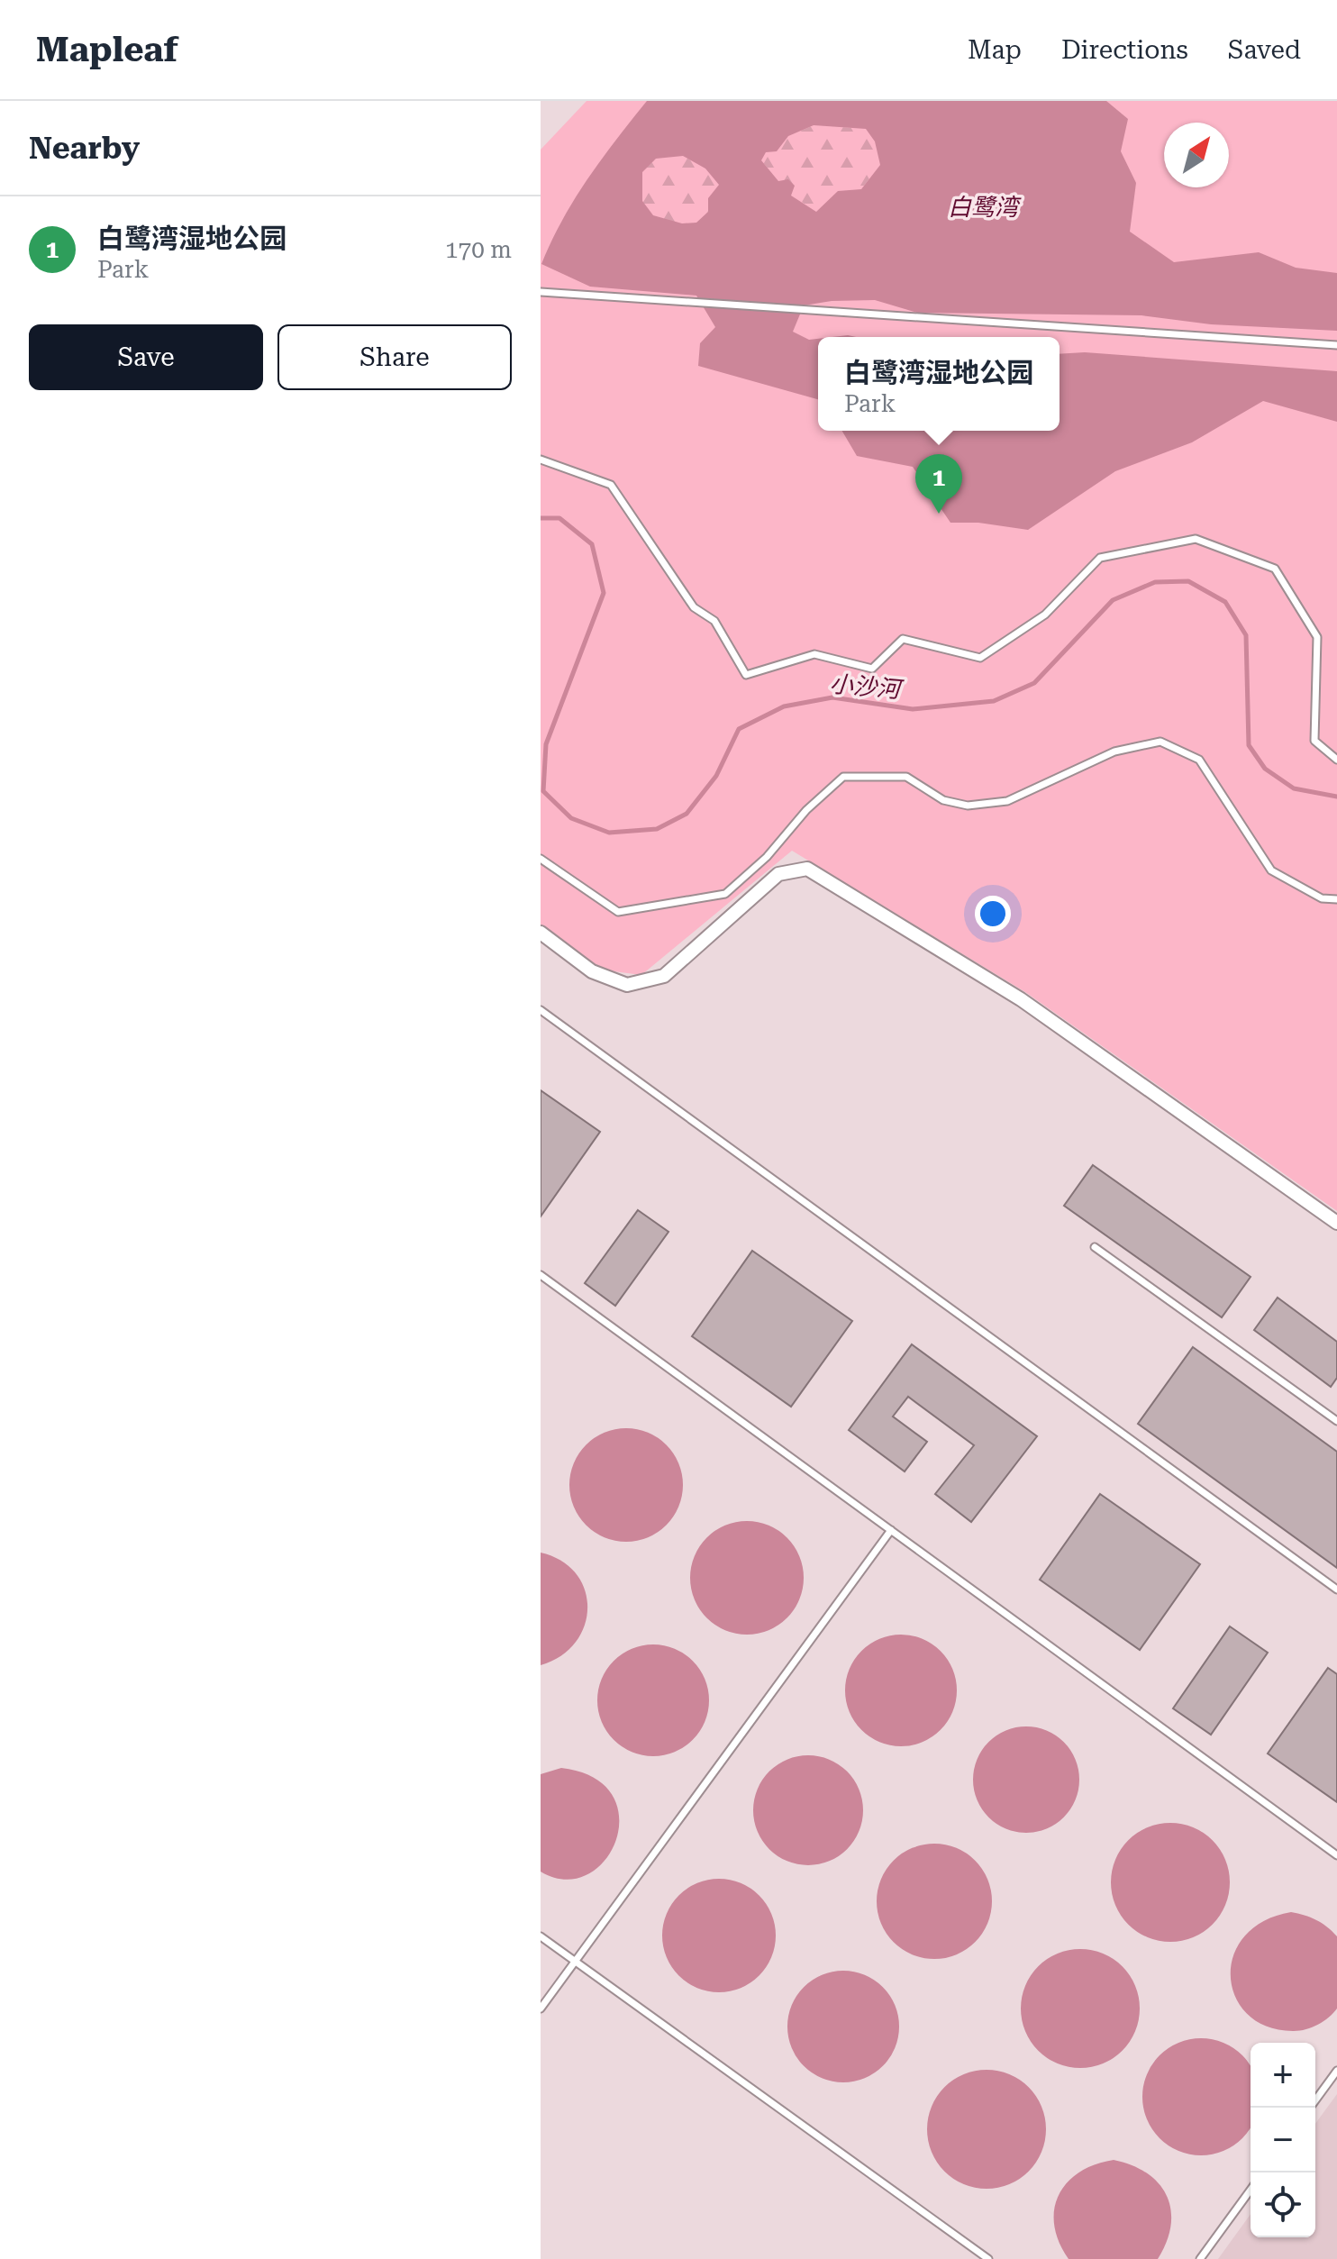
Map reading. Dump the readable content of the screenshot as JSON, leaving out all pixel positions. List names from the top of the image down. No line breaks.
{"water":["白鹭湾","小沙河"],"north":"top right","page":{"header":"Mapleaf","nav":["Map","Directions","Saved"],"heading":"Nearby","list":[{"mark":"1","name":"白鹭湾湿地公园","note":"Park","value":"170 m"}],"buttons":["Save","Share"],"popup":["白鹭湾湿地公园","Park"],"pins":"1","map_buttons":["+","−"]}}
